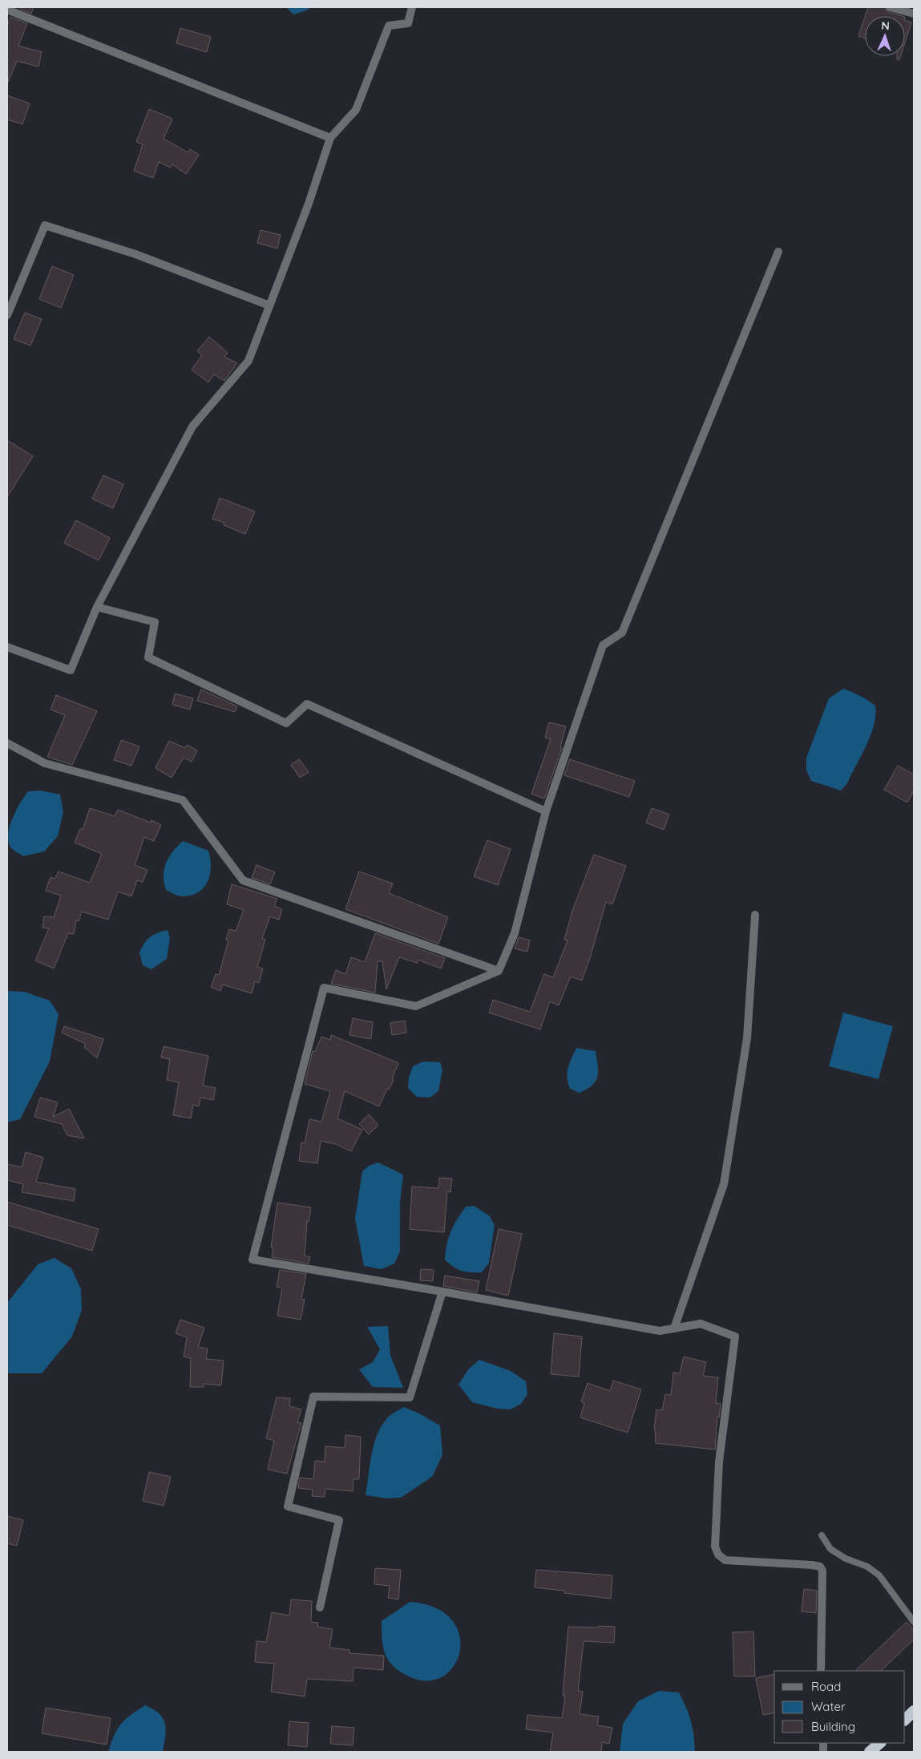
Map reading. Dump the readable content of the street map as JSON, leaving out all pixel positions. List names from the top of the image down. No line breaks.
{"legend":["Road","Water","Building"],"north":"top"}
